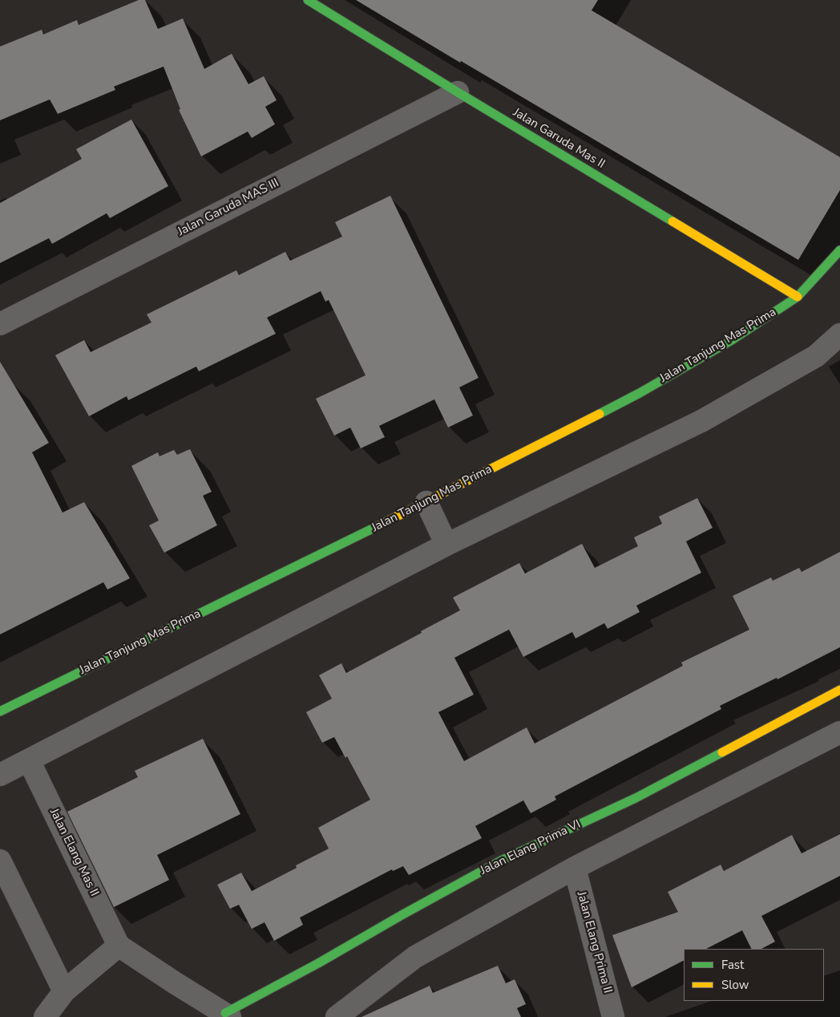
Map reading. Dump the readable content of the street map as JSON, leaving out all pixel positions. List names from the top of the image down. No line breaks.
{"streets":{"street":["Jalan Garuda Mas II","Jalan Garuda MAS III","Jalan Tanjung Mas Prima","Jalan Elang Prima VI","Jalan Elang Mas II","Jalan Elang Prima II"]},"crossings":[["Jalan Garuda Mas II","Jalan Garuda MAS III"],["Jalan Garuda Mas II","Jalan Tanjung Mas Prima"]],"legend":["Fast","Slow"]}
